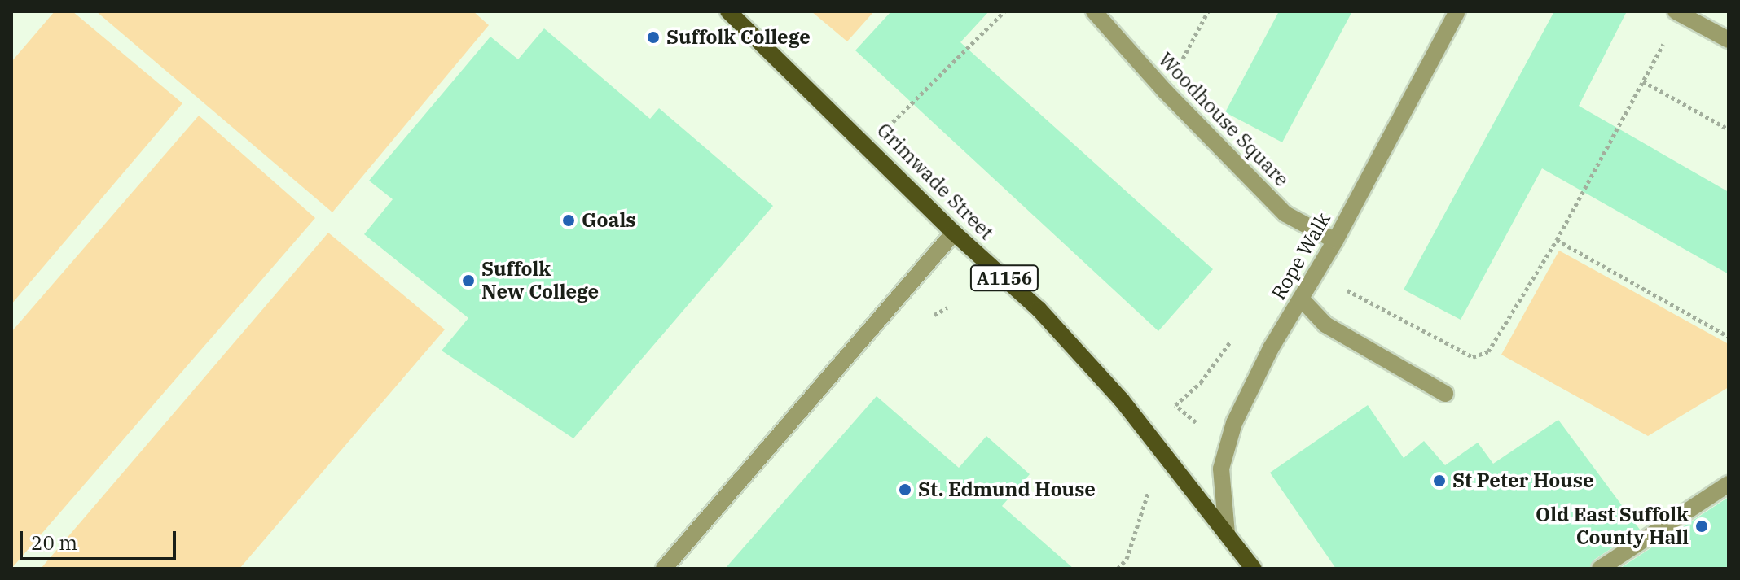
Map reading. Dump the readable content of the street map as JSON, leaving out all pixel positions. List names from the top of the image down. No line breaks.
{"streets":{"main road":["Grimwade Street","A1156"],"street":["Woodhouse Square","Rope Walk"]},"crossings":[["Woodhouse Square","Rope Walk"],["Grimwade Street","Rope Walk"]],"places":["Suffolk College","Goals","Suffolk New College","St Peter House","St. Edmund House","Old East Suffolk County Hall"],"scale_bar":"20 m"}
